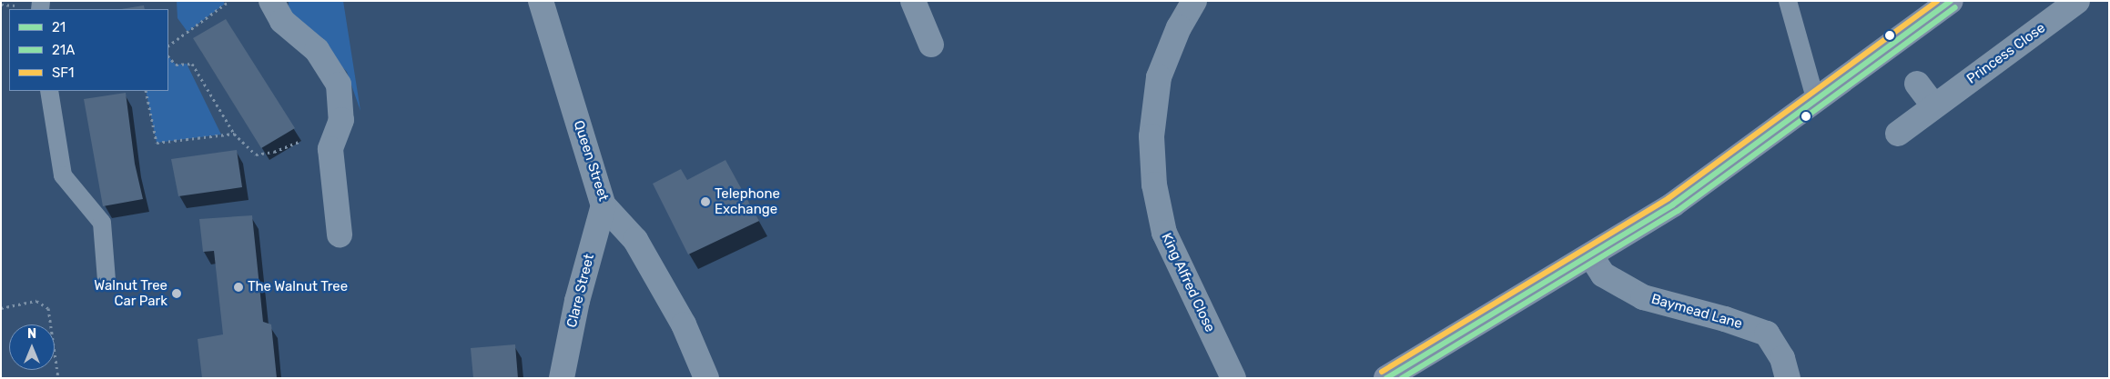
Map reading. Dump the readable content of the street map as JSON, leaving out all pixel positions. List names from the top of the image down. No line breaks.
{"streets":{"street":["Princess Close","Queen Street","King Alfred Close","Clare Street","Baymead Lane"]},"crossings":[["Queen Street","Clare Street"]],"places":["Telephone Exchange","The Walnut Tree","Walnut Tree Car Park"],"lines":["transit line 21","transit line SF1","transit line 21A"],"legend":["21","21A","SF1"],"north":"top"}
